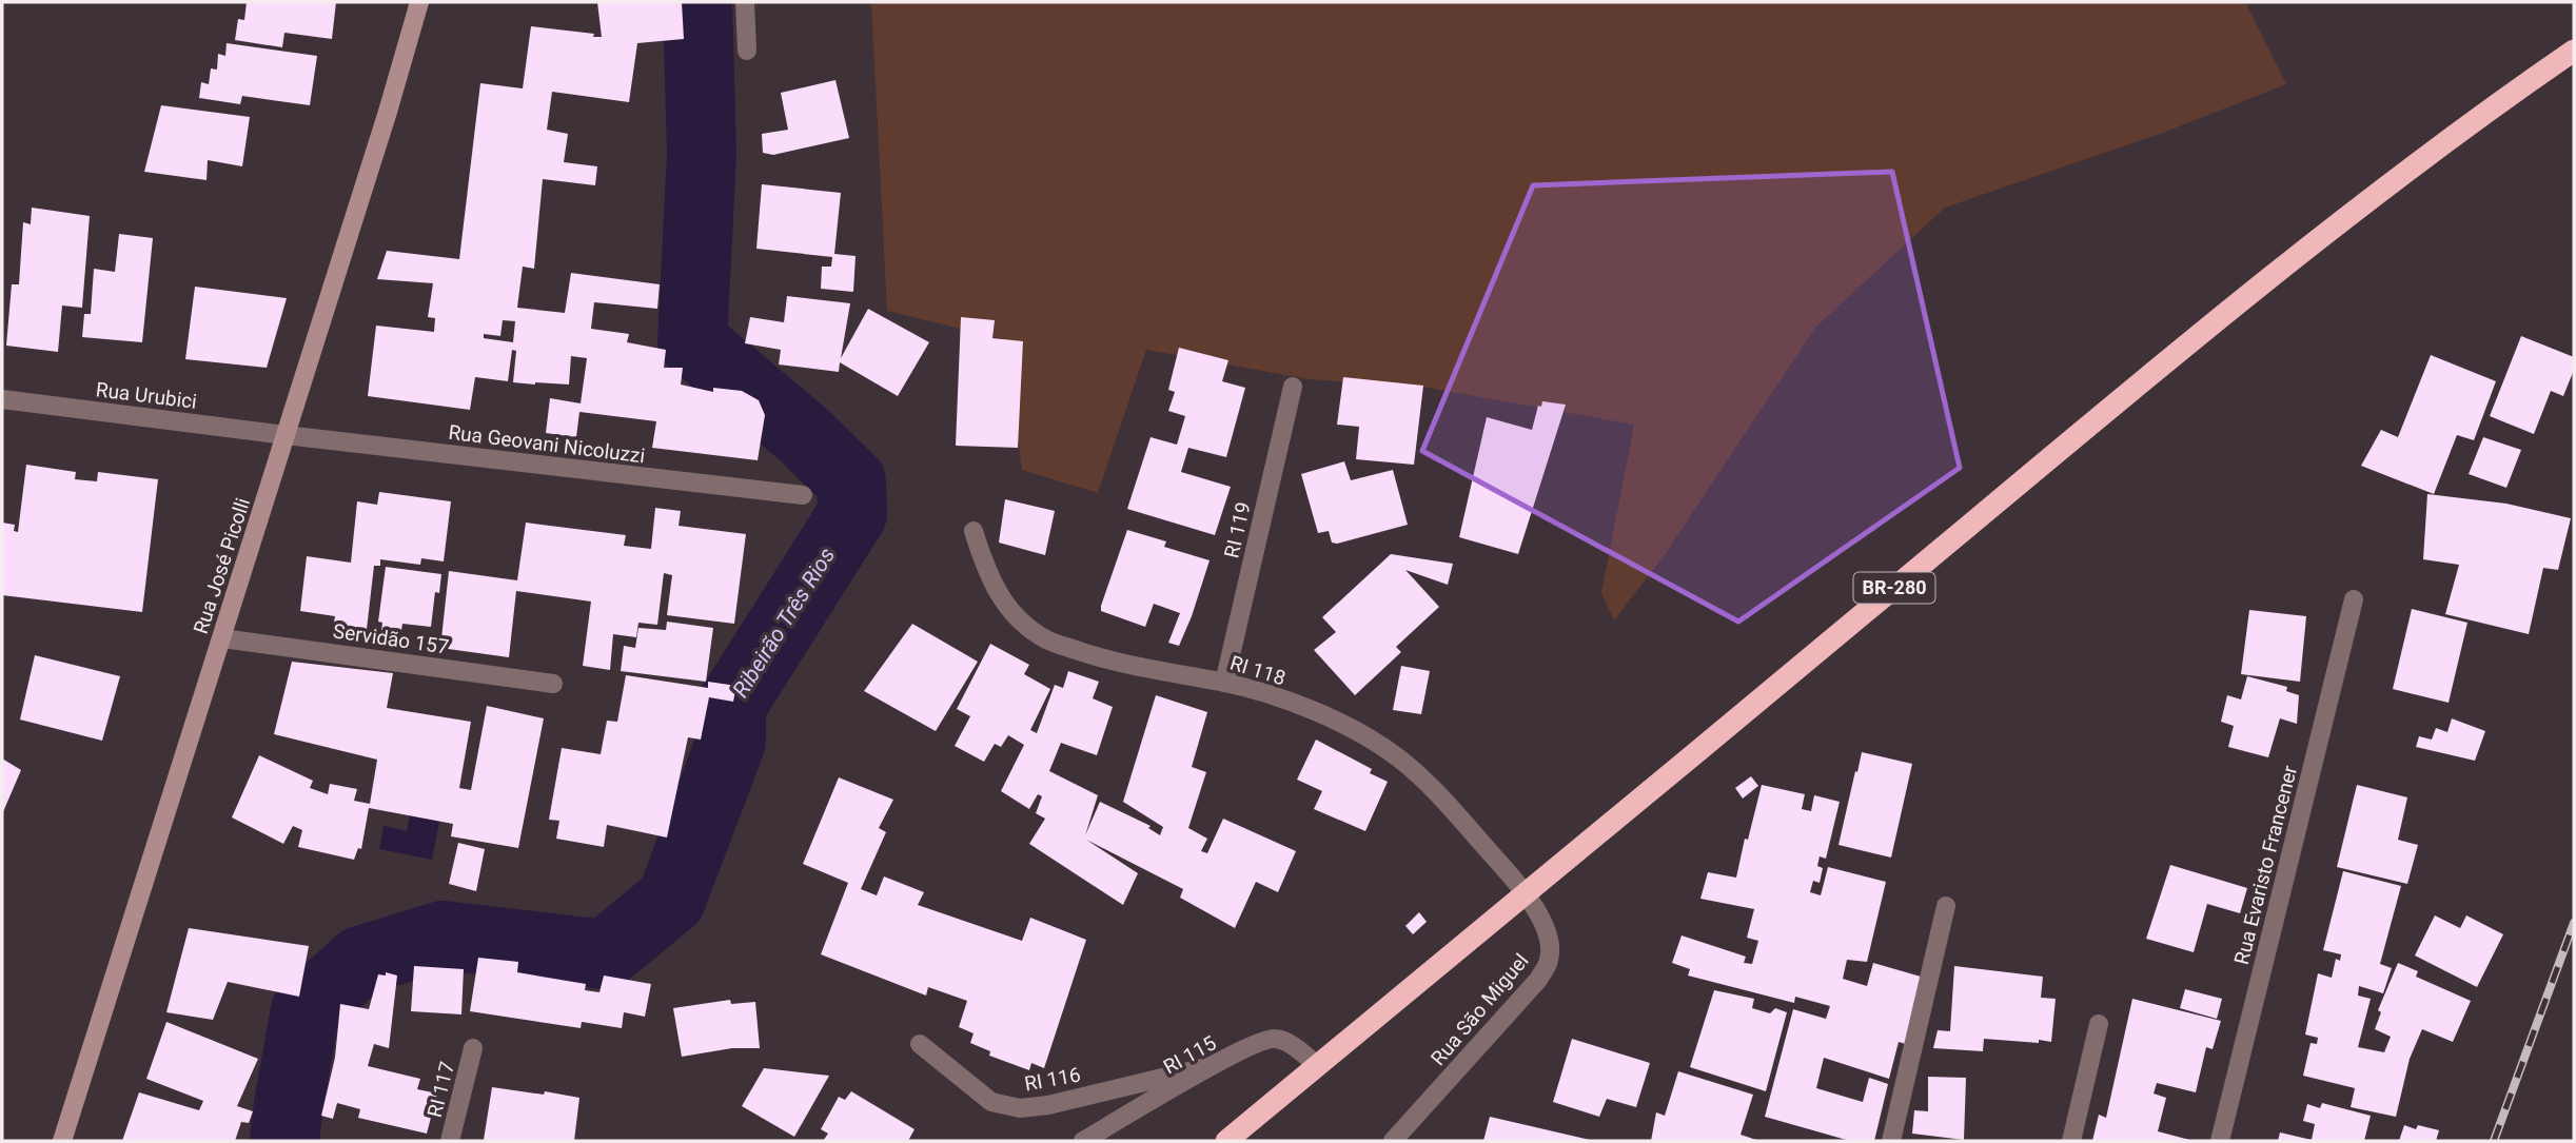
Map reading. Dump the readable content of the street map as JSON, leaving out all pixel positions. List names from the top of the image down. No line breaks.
{"streets":{"highway":["BR-280"],"street":["Rua Urubici","Rua Geovani Nicoluzzi","RI 119","Rua José Picolli","Servidão 157","RI 118","Rua Evaristo Francener","Rua São Miguel","RI 115","RI 116","RI 117"]},"crossings":[["Rua Urubici","Rua Geovani Nicoluzzi"],["Rua Urubici","Rua José Picolli"],["Rua Geovani Nicoluzzi","Rua José Picolli"],["RI 119","RI 118"],["Rua José Picolli","Servidão 157"],["BR-280","RI 118"],["BR-280","Rua São Miguel"],["BR-280","RI 115"],["RI 118","Rua São Miguel"],["RI 115","RI 116"]],"water":["Ribeirão Três Rios"]}
